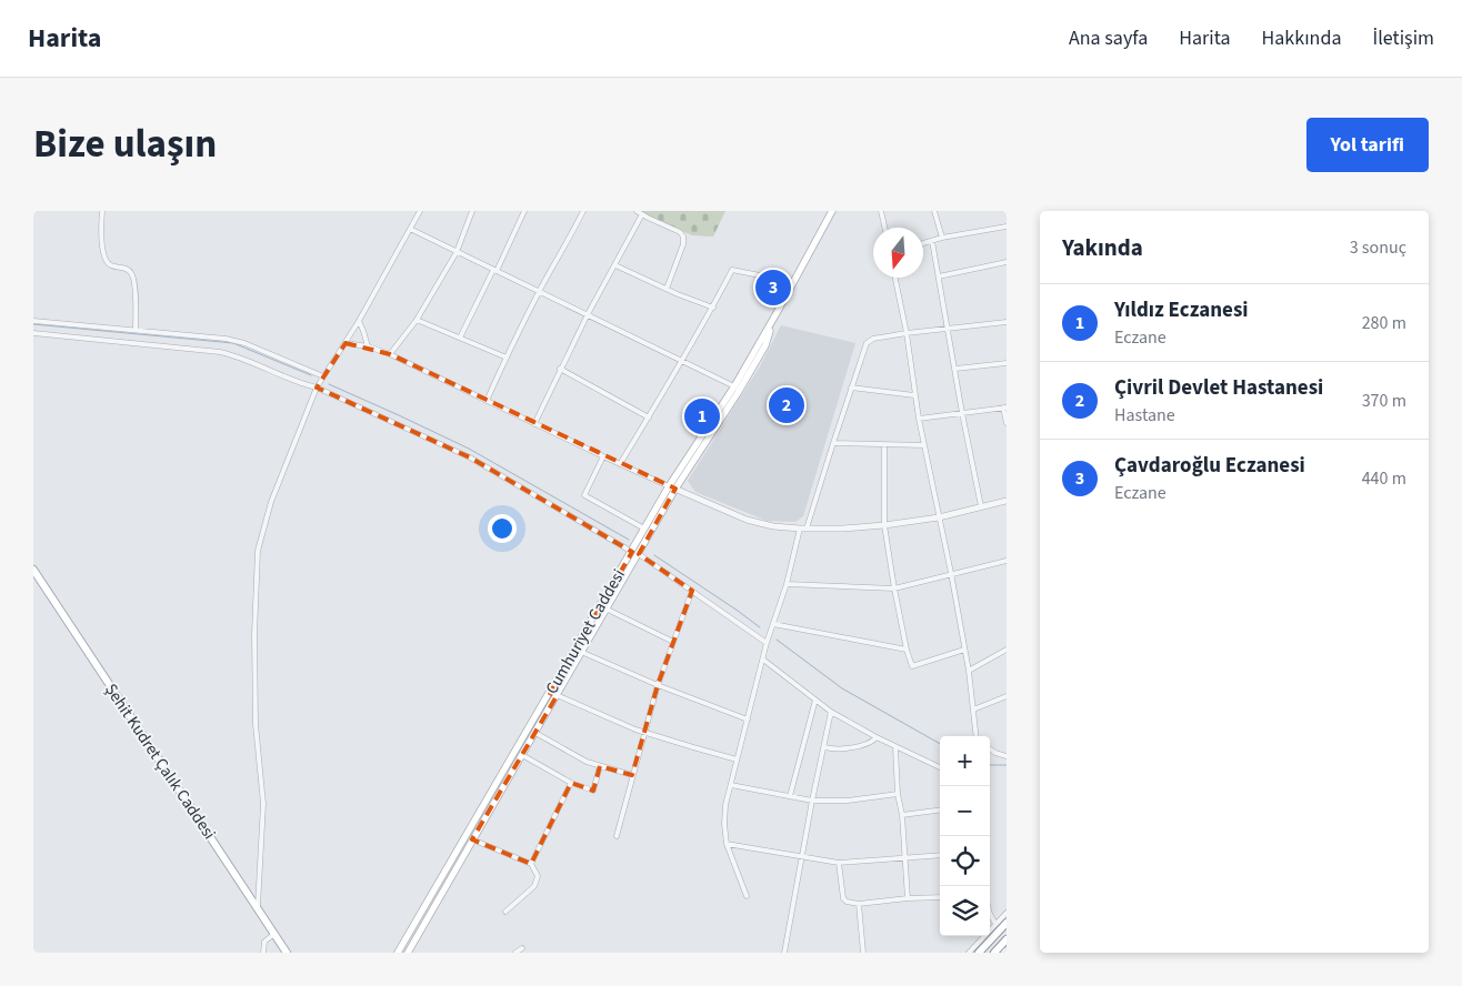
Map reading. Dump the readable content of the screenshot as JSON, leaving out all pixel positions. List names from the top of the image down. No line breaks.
{"streets":{"main road":["Cumhuriyet Caddesi","Şehit Kudret Çalık Caddesi"]},"north":"bottom","page":{"header":"Harita","nav":["Ana sayfa","Harita","Hakkında","İletişim"],"title":"Bize ulaşın","buttons":"Yol tarifi","heading":["Yakında","3 sonuç"],"pins":["3","2","1"],"list":[{"mark":"1","name":"Yıldız Eczanesi","note":"Eczane","value":"280 m"},{"mark":"2","name":"Çivril Devlet Hastanesi","note":"Hastane","value":"370 m"},{"mark":"3","name":"Çavdaroğlu Eczanesi","note":"Eczane","value":"440 m"}],"map_buttons":["+","−"]}}
